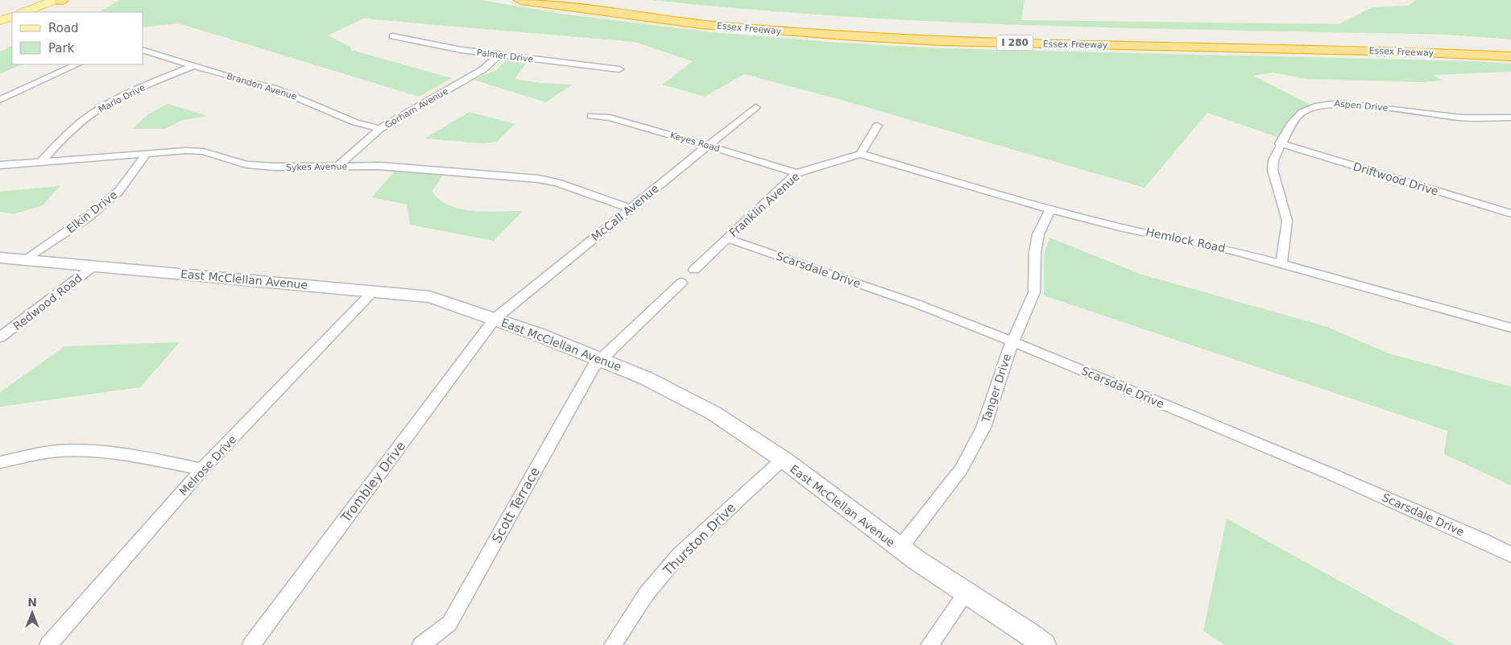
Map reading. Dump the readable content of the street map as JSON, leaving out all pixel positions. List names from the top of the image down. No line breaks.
{"streets":{"highway":["Essex Freeway","I 280"],"street":["Palmer Drive","Brandon Avenue","Marlo Drive","Aspen Drive","Gorham Avenue","Keyes Road","Sykes Avenue","Driftwood Drive","Franklin Avenue","Elkin Drive","McCall Avenue","Hemlock Road","Scarsdale Drive","East McClellan Avenue","Redwood Road","Tanger Drive","Melrose Drive","Trombley Drive","Scott Terrace","Thurston Drive"]},"crossings":[["Palmer Drive","Gorham Avenue"],["Brandon Avenue","Marlo Drive"],["Brandon Avenue","Gorham Avenue"],["Marlo Drive","Sykes Avenue"],["Aspen Drive","Driftwood Drive"],["Aspen Drive","Hemlock Road"],["Gorham Avenue","Sykes Avenue"],["Keyes Road","Franklin Avenue"],["Keyes Road","McCall Avenue"],["Sykes Avenue","Elkin Drive"],["Sykes Avenue","McCall Avenue"],["Franklin Avenue","Hemlock Road"],["Franklin Avenue","Scarsdale Drive"],["Elkin Drive","East McClellan Avenue"],["McCall Avenue","East McClellan Avenue"],["McCall Avenue","Trombley Drive"],["Hemlock Road","Tanger Drive"],["Scarsdale Drive","Tanger Drive"],["East McClellan Avenue","Redwood Road"],["East McClellan Avenue","Tanger Drive"],["East McClellan Avenue","Melrose Drive"],["East McClellan Avenue","Trombley Drive"],["East McClellan Avenue","Scott Terrace"],["East McClellan Avenue","Thurston Drive"]],"legend":["Road","Park"],"north":"top"}
